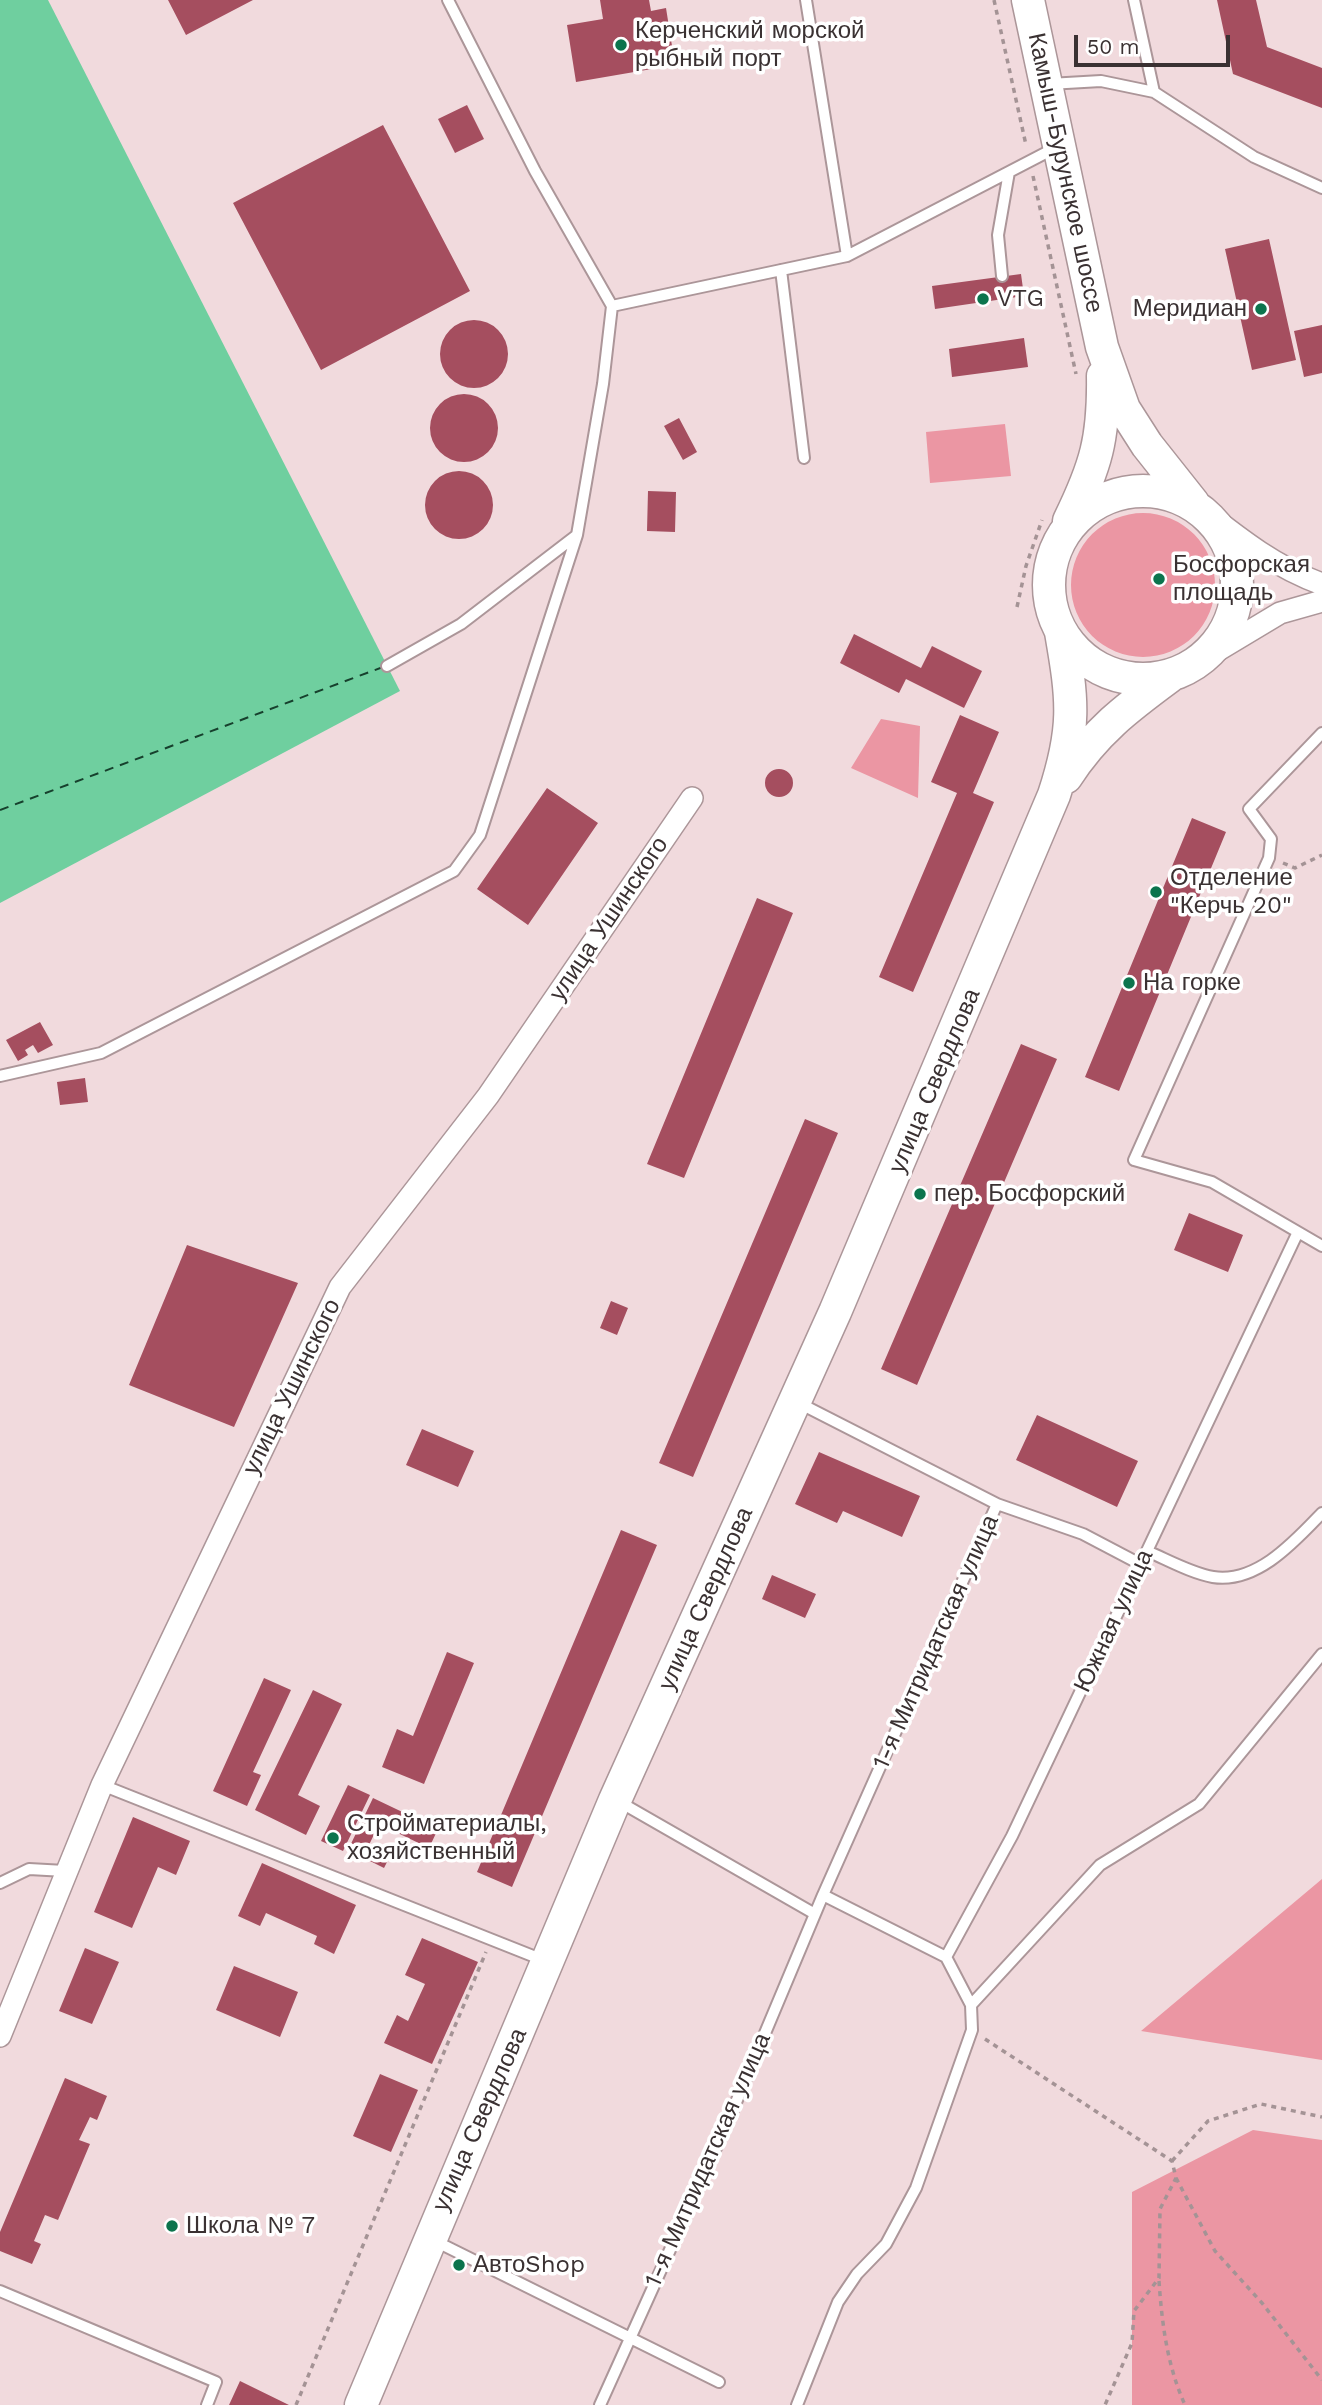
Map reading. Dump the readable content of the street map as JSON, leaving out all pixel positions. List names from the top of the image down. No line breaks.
{"streets":{"main road":["Камыш-Бурунское шоссе","улица Свердлова"],"street":["улица Ушинского"],"lane":["Южная улица","1-я Митридатская улица"]},"places":["Керченский морской рыбный порт","VTG","Меридиан","Босфорская площадь","Отделение \"Керчь 20\"","На горке","пер. Босфорский","Стройматериалы, хозяйственный","Школа № 7","АвтоShop"],"scale_bar":"50 m"}
